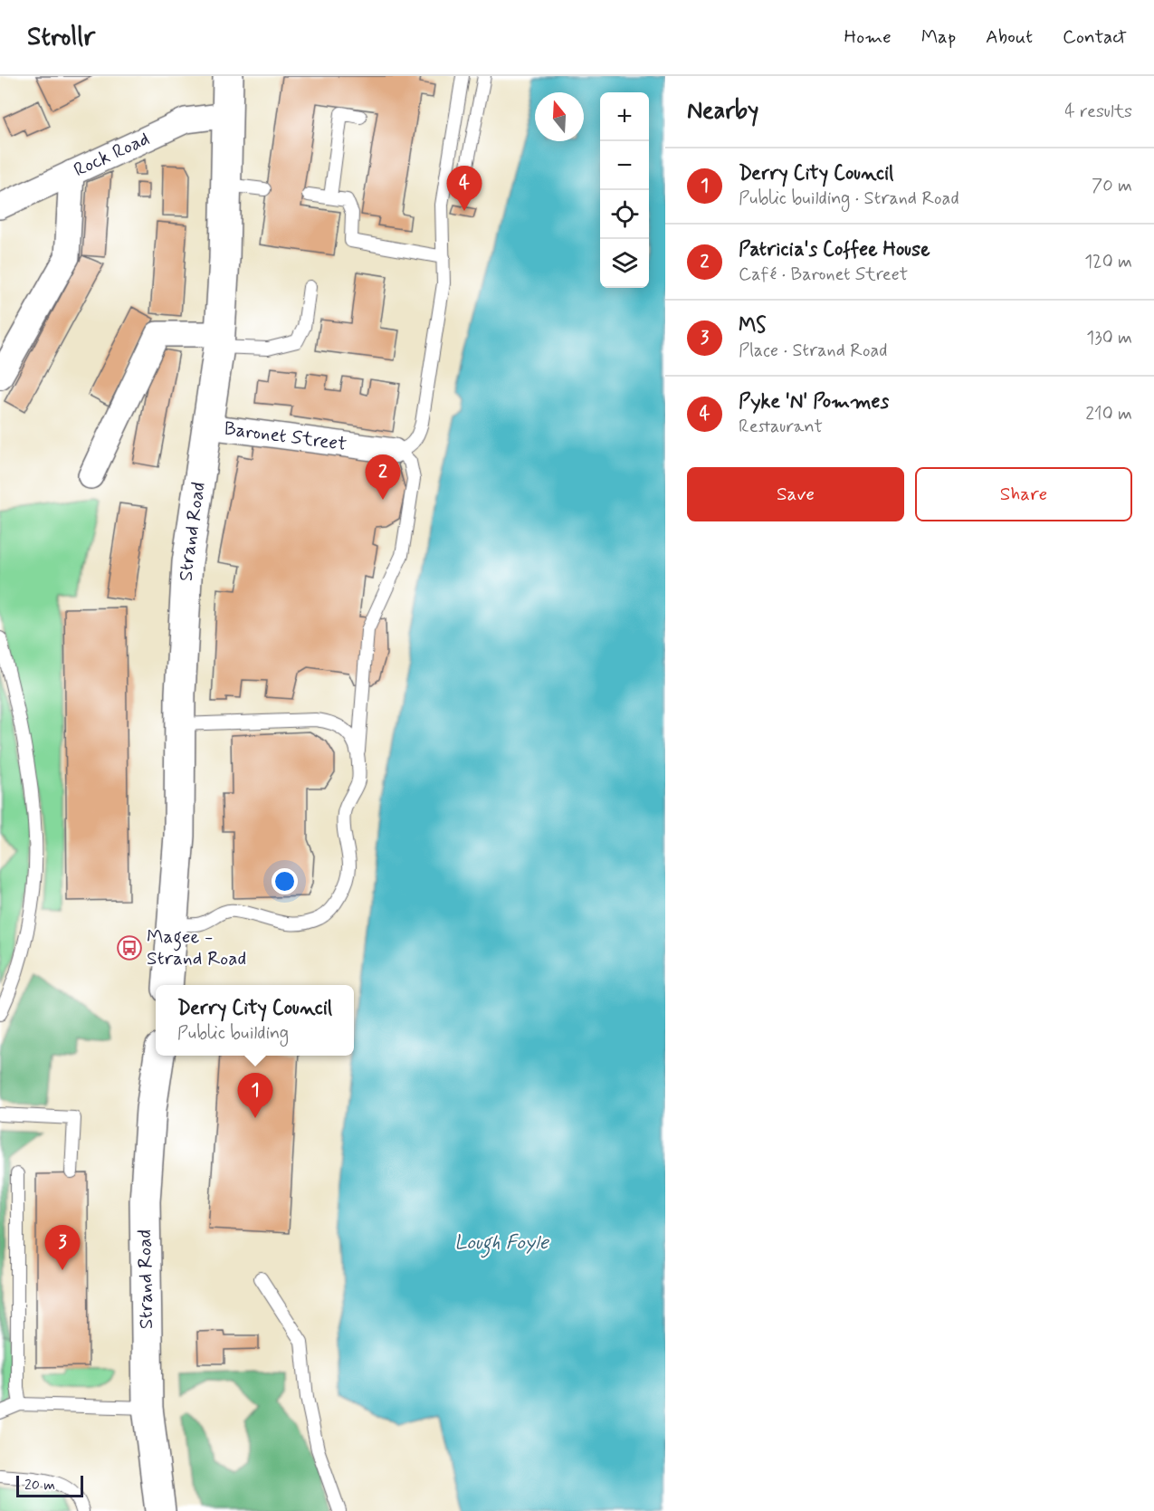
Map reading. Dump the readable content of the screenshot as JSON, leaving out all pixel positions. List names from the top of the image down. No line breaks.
{"streets":{"highway":["Strand Road"],"street":["Rock Road","Baronet Street"]},"crossings":[["Rock Road","Strand Road"],["Baronet Street","Strand Road"]],"water":["Lough Foyle"],"places":{"bus stop":["Magee - Strand Road"]},"scale_bar":"20 m","north":"top","page":{"header":"Strollr","nav":["Home","Map","About","Contact"],"heading":["Nearby","4 results"],"map_buttons":["+","−"],"list":[{"mark":"1","name":"Derry City Council","note":"Public building · Strand Road","value":"70 m"},{"mark":"2","name":"Patricia's Coffee House","note":"Café · Baronet Street","value":"120 m"},{"mark":"3","name":"MS","note":"Place · Strand Road","value":"130 m"},{"mark":"4","name":"Pyke 'N' Pommes","note":"Restaurant","value":"210 m"}],"pins":["4","2","1","3"],"buttons":["Save","Share"],"popup":["Derry City Council","Public building"],"scale":"20 m"}}
